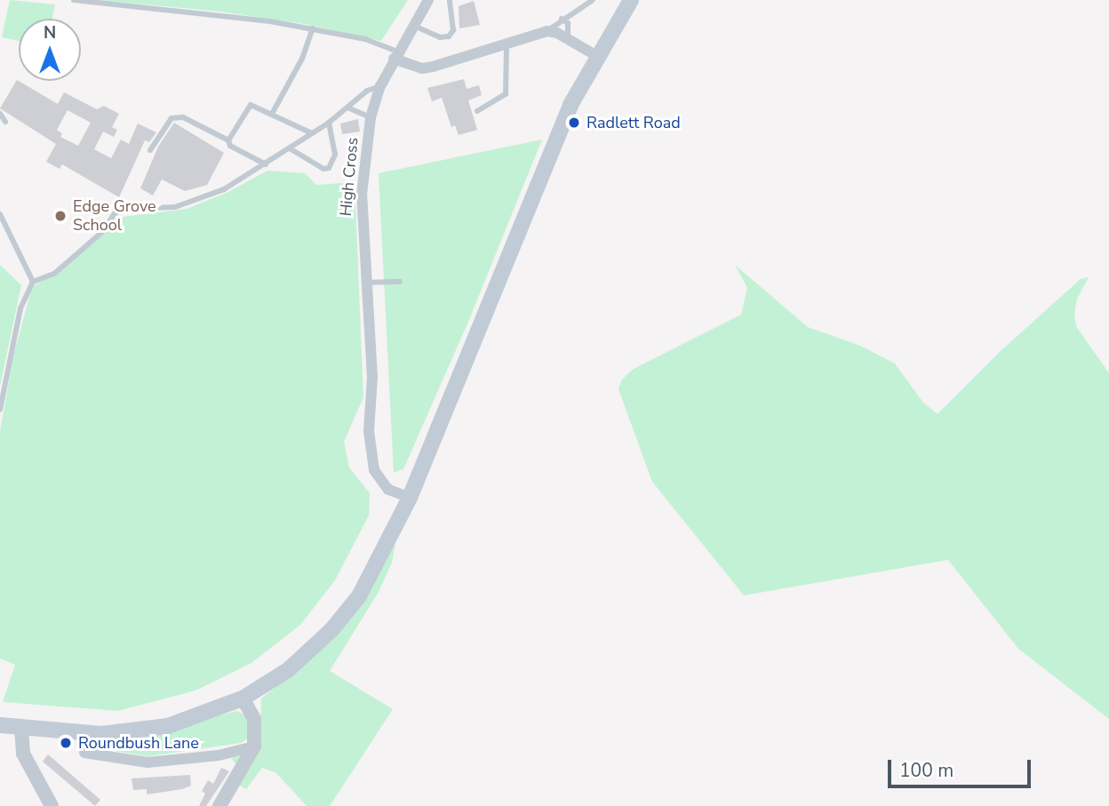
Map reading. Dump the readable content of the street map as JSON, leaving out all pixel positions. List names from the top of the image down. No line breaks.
{"streets":{"street":["High Cross"]},"places":["Radlett Road","Edge Grove School","Roundbush Lane"],"scale_bar":"100 m","north":"top"}
